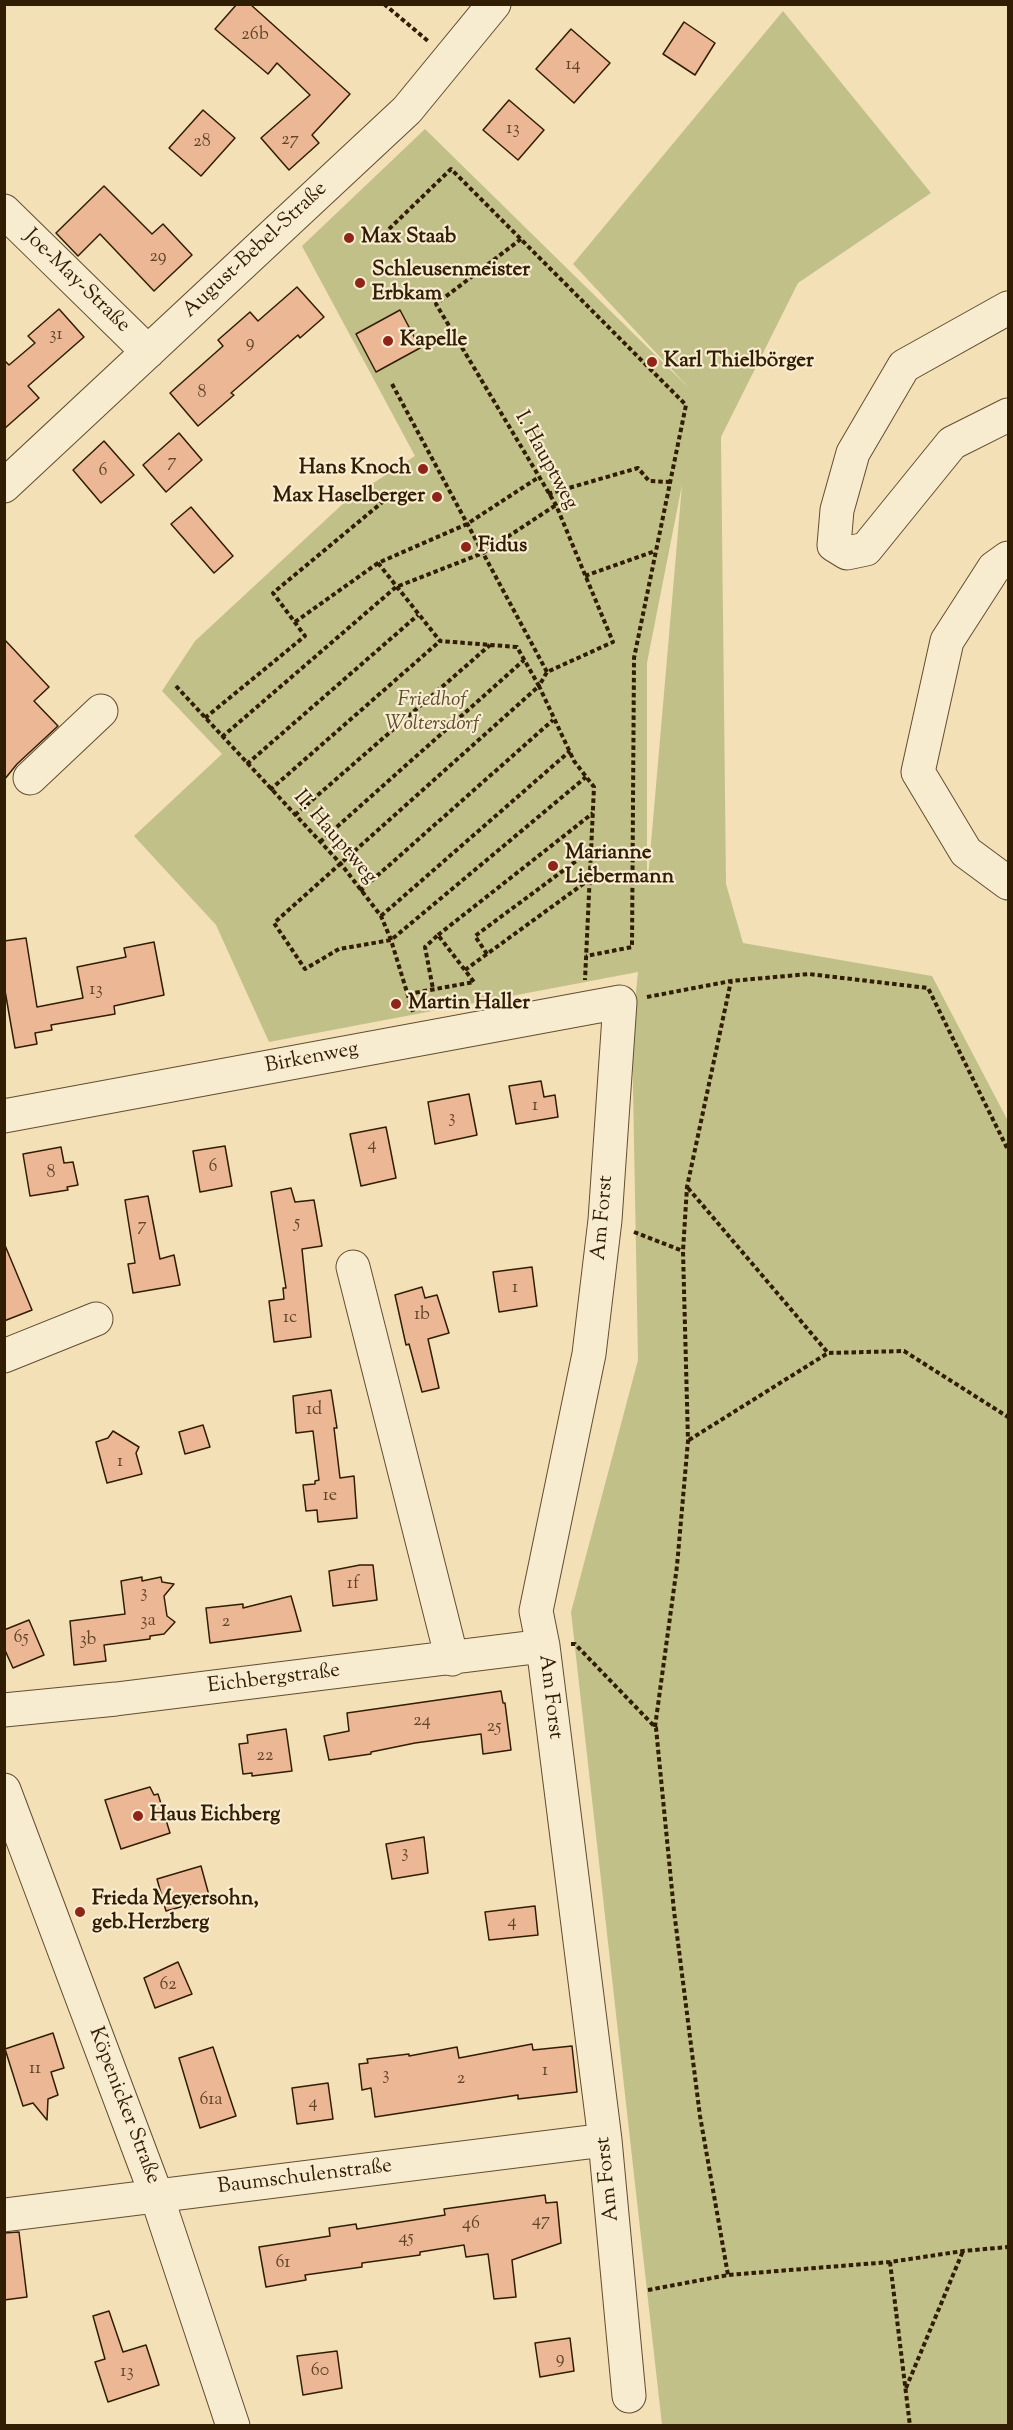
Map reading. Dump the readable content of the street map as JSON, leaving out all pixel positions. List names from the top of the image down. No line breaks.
{"streets":{"street":["August-Bebel-Straße","Joe-May-Straße","Birkenweg","Am Forst","Eichbergstraße","Köpenicker Straße","Baumschulenstraße"],"path":["I. Hauptweg","II. Hauptweg"]},"crossings":[["August-Bebel-Straße","Joe-May-Straße"],["II. Hauptweg","Birkenweg"],["Birkenweg","Am Forst"],["Am Forst","Eichbergstraße"],["Am Forst","Baumschulenstraße"],["Köpenicker Straße","Baumschulenstraße"]],"parks":["Friedhof Woltersdorf"],"places":["Max Staab","Schleusenmeister Erbkam","Kapelle","Karl Thielbörger","Hans Knoch","Max Haselberger","Fidus","Marianne Liebermann","Martin Haller","Haus Eichberg","Frieda Meyersohn, geb.Herzberg"],"house_numbers":["26b","14","13","27","28","29","31","9","8","7","6","13","1","3","4","6","8","5","7","1","1b","1c","1d","1","1e","1f","3","3a","2","65","3b","24","25","22","3","4","62","11","1","3","2","61a","4","47","46","45","61","9","60","13"]}
